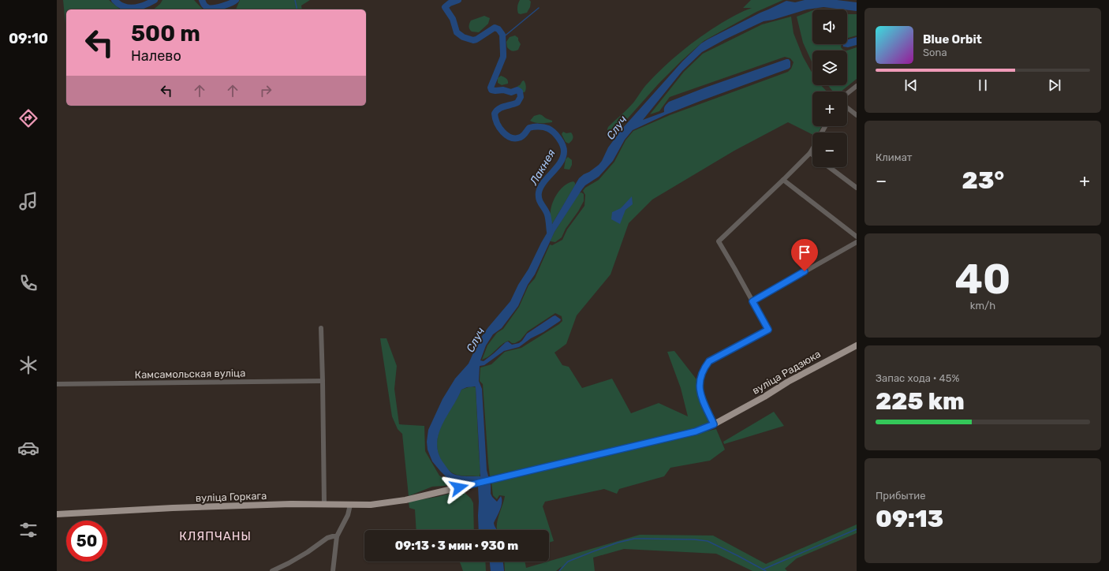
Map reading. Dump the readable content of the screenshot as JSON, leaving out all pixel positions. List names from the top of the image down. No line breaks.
{"streets":{"main road":["вуліца Радзюка","вуліца Горкага"],"street":["Камсамольская вуліца"]},"crossings":[["вуліца Радзюка","вуліца Горкага"]],"districts":["КЛЯПЧАНЫ"],"water":["Случ","Лакнея"],"page":{"tabs":"09:10","map_buttons":["+","−"],"turn":["500 m","Налево"],"song":["Blue Orbit","Sona"],"tile":["Климат",["40","km/h"],["Запас хода · 45%","225 km"],["Прибытие","09:13"]],"heat":["−","23°","+"],"limit":"50","trip":"09:13 · 3 мин · 930 m"}}
